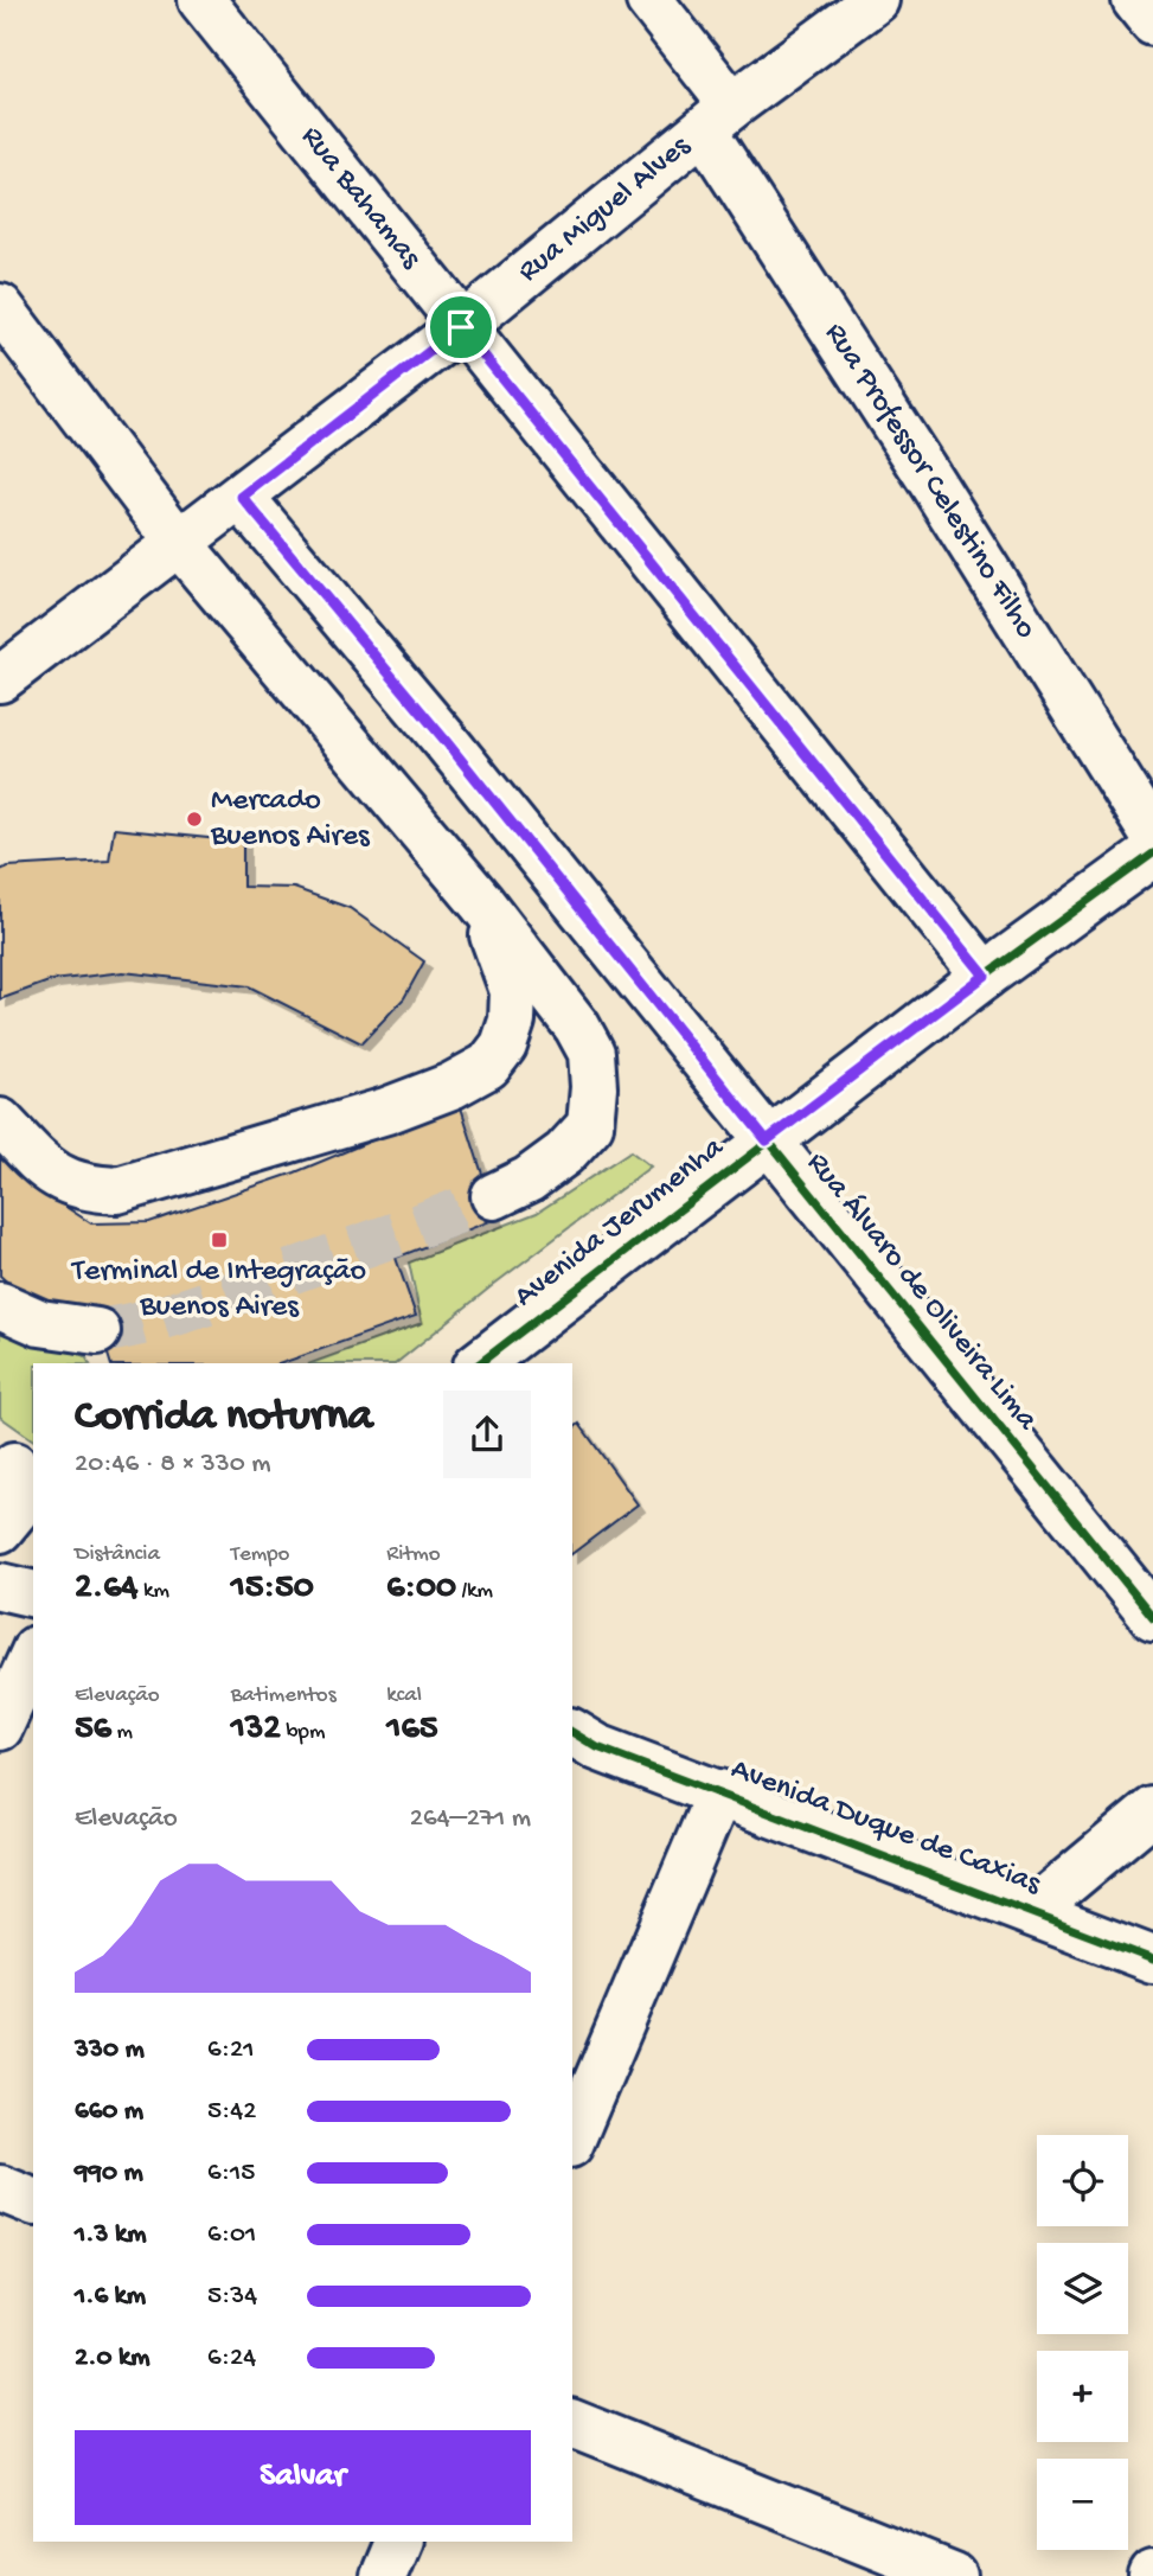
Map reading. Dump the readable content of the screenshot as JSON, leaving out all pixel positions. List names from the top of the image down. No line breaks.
{"streets":{"street":["Rua Bahamas","Rua Miguel Alves","Rua Professor Celestino Filho","Avenida Jerumenha","Rua Álvaro de Oliveira Lima","Avenida Duque de Caxias"]},"crossings":[["Rua Bahamas","Rua Miguel Alves"],["Rua Bahamas","Avenida Jerumenha"],["Rua Miguel Alves","Rua Professor Celestino Filho"],["Rua Miguel Alves","Rua Álvaro de Oliveira Lima"],["Avenida Jerumenha","Rua Álvaro de Oliveira Lima"]],"places":{"other":["Mercado Buenos Aires"],"transit":["Terminal de Integração Buenos Aires"]},"page":{"heading":["Corrida noturna","20:46 · 8 × 330 m"],"stats":[["Distância","2.64 km"],["Tempo","15:50"],["Ritmo","6:00 /km"],["Elevação","56 m"],["Batimentos","132 bpm"],["kcal","165"]],"chart":["Elevação","264–271 m"],"list":[{"name":"330 m","note":"6:21"},{"name":"660 m","note":"5:42"},{"name":"990 m","note":"6:15"},{"name":"1.3 km","note":"6:01"},{"name":"1.6 km","note":"5:34"},{"name":"2.0 km","note":"6:24"}],"map_buttons":["+","−"],"buttons":"Salvar"}}
